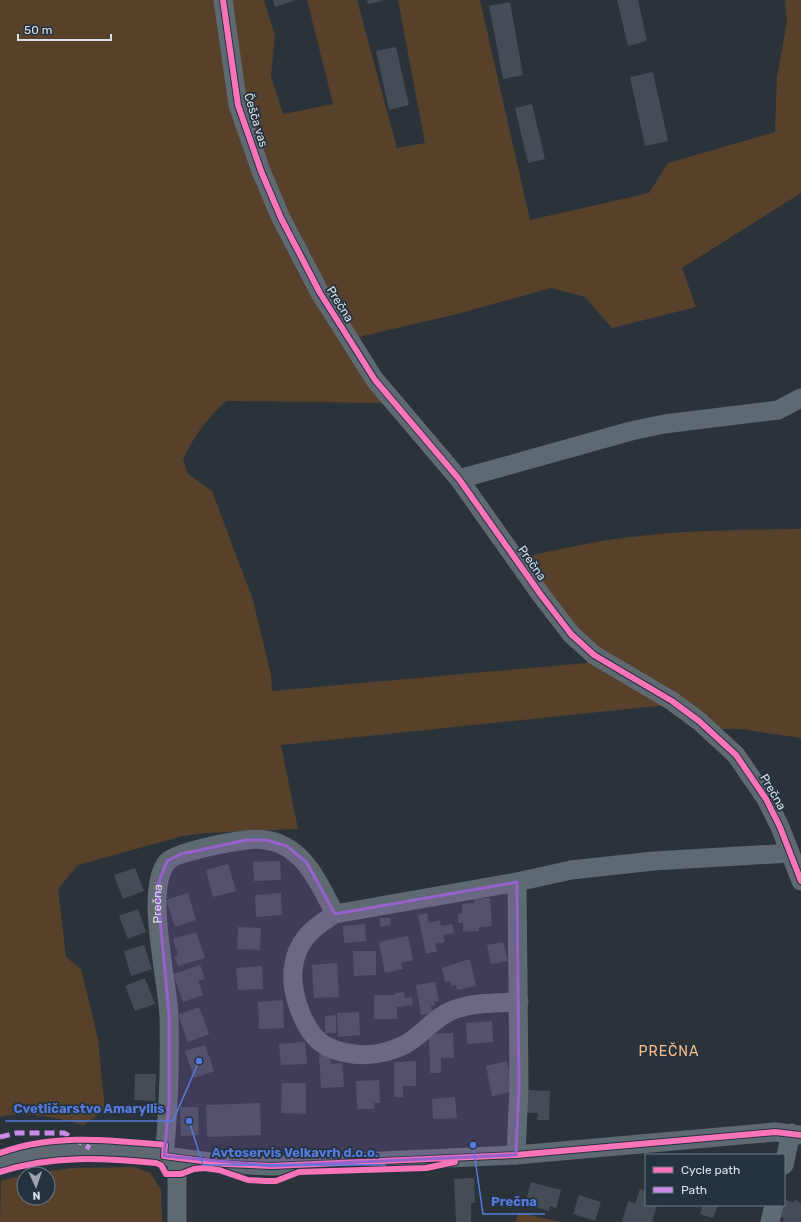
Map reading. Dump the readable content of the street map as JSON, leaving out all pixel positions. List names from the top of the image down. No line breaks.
{"streets":{"street":["Češča vas","Prečna"]},"crossings":[["Češča vas","Prečna"]],"districts":["PREČNA"],"places":["Cvetličarstvo Amaryllis","Avtoservis Velkavrh d.o.o.","Prečna"],"legend":["Cycle path","Path"],"scale_bar":"50 m","north":"bottom"}
